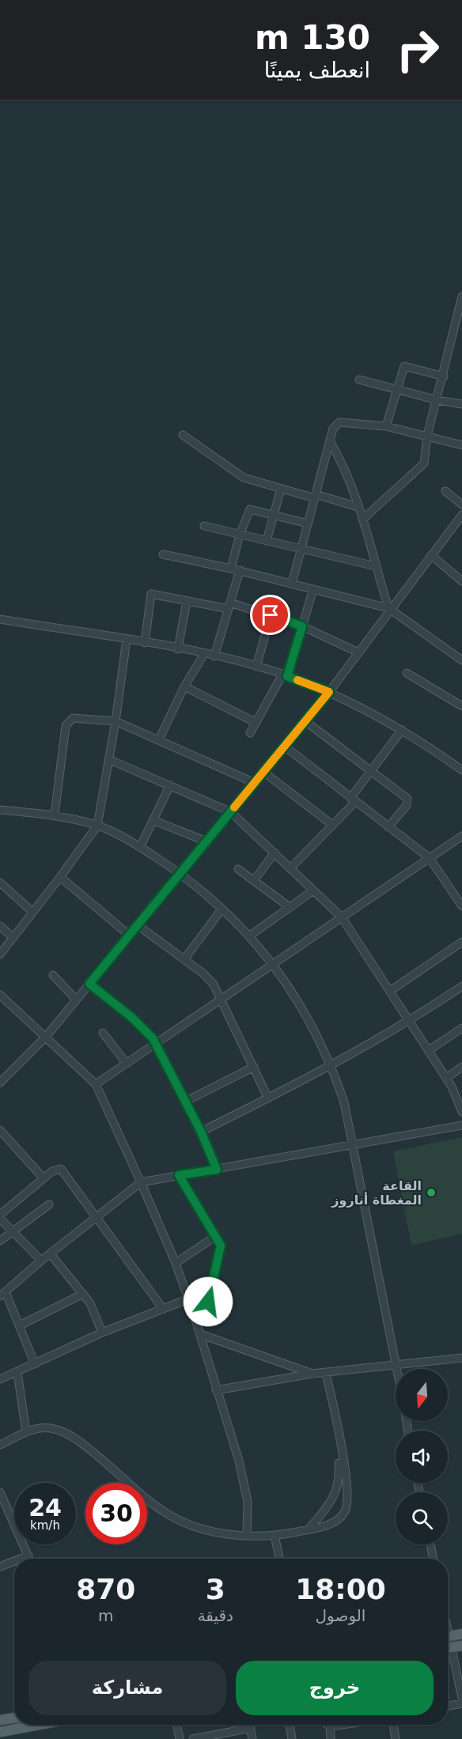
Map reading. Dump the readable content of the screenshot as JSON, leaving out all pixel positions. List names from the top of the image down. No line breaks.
{"places":["القاعة المغطاة أناروز"],"north":"bottom","page":{"turn":["130 m","انعطف يمينًا"],"speed":"24 km/h","limit":"30","eta":["18:00","الوصول","3","دقيقة","870","m"],"buttons":["خروج","مشاركة"]}}
